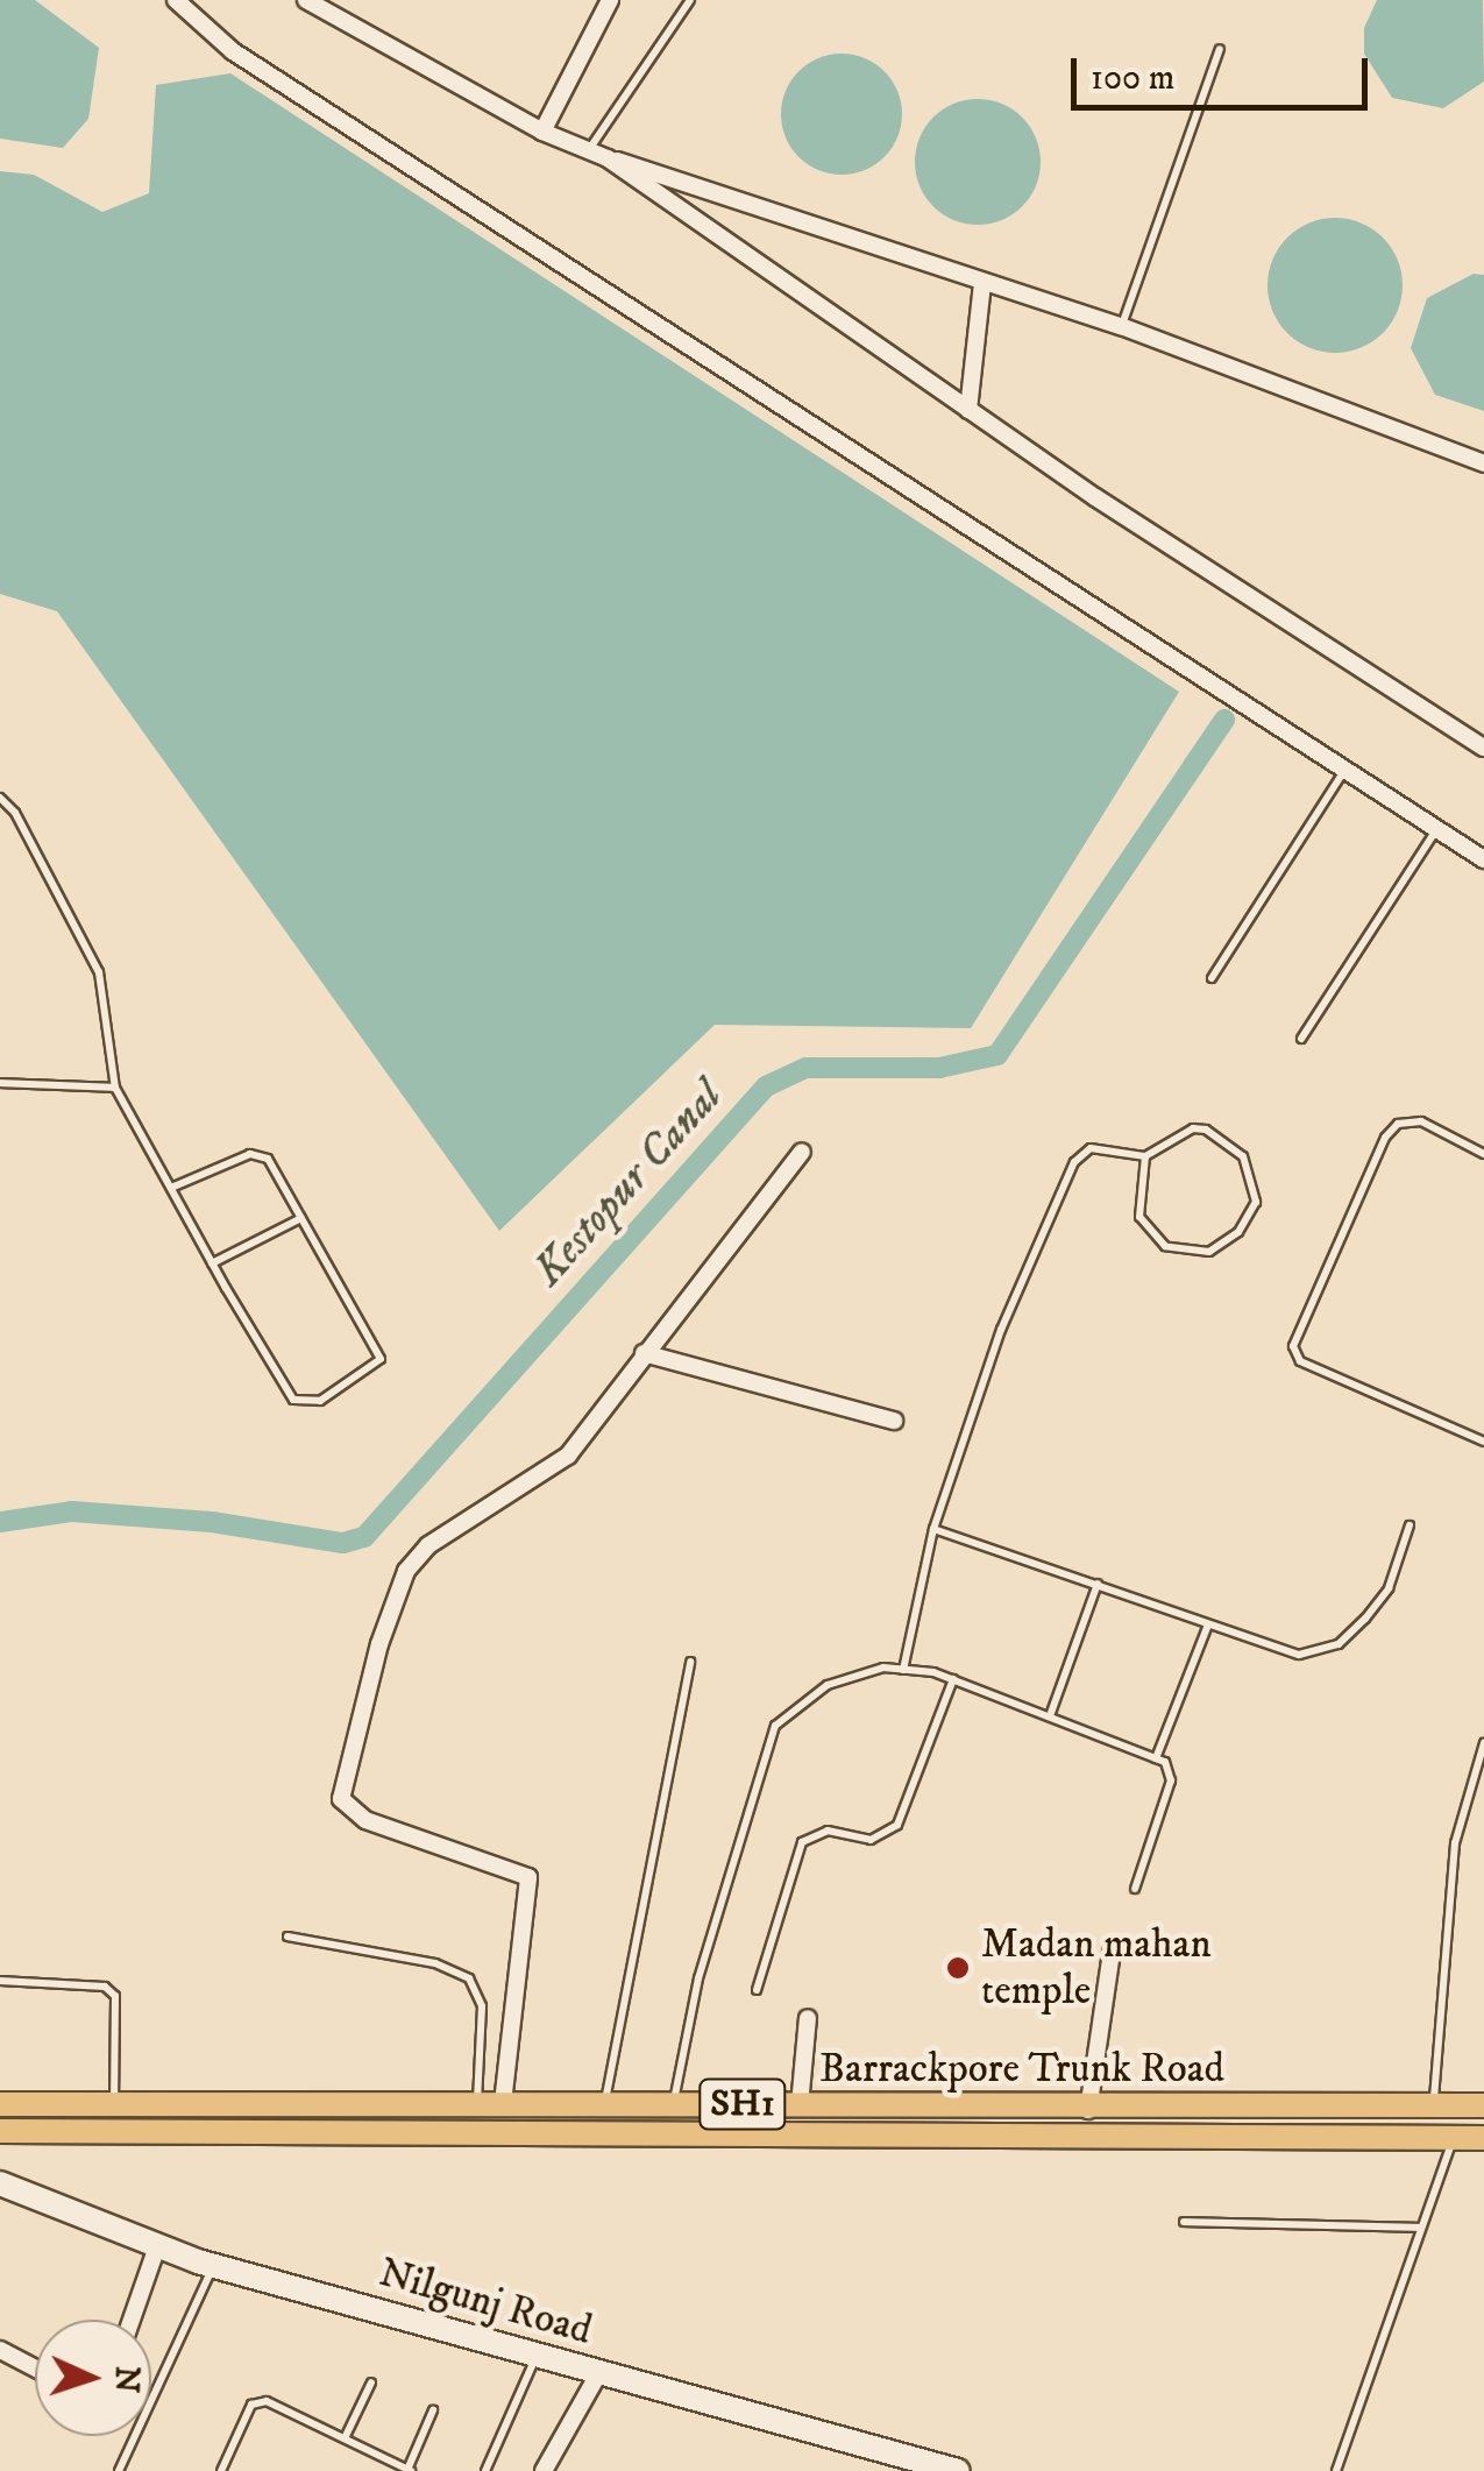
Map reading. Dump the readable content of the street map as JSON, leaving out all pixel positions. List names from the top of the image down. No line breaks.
{"streets":{"main road":["Barrackpore Trunk Road","SH1"],"street":["Nilgunj Road"]},"water":["Kestopur Canal"],"places":["Madan mahan temple"],"scale_bar":"100 m","north":"right"}
